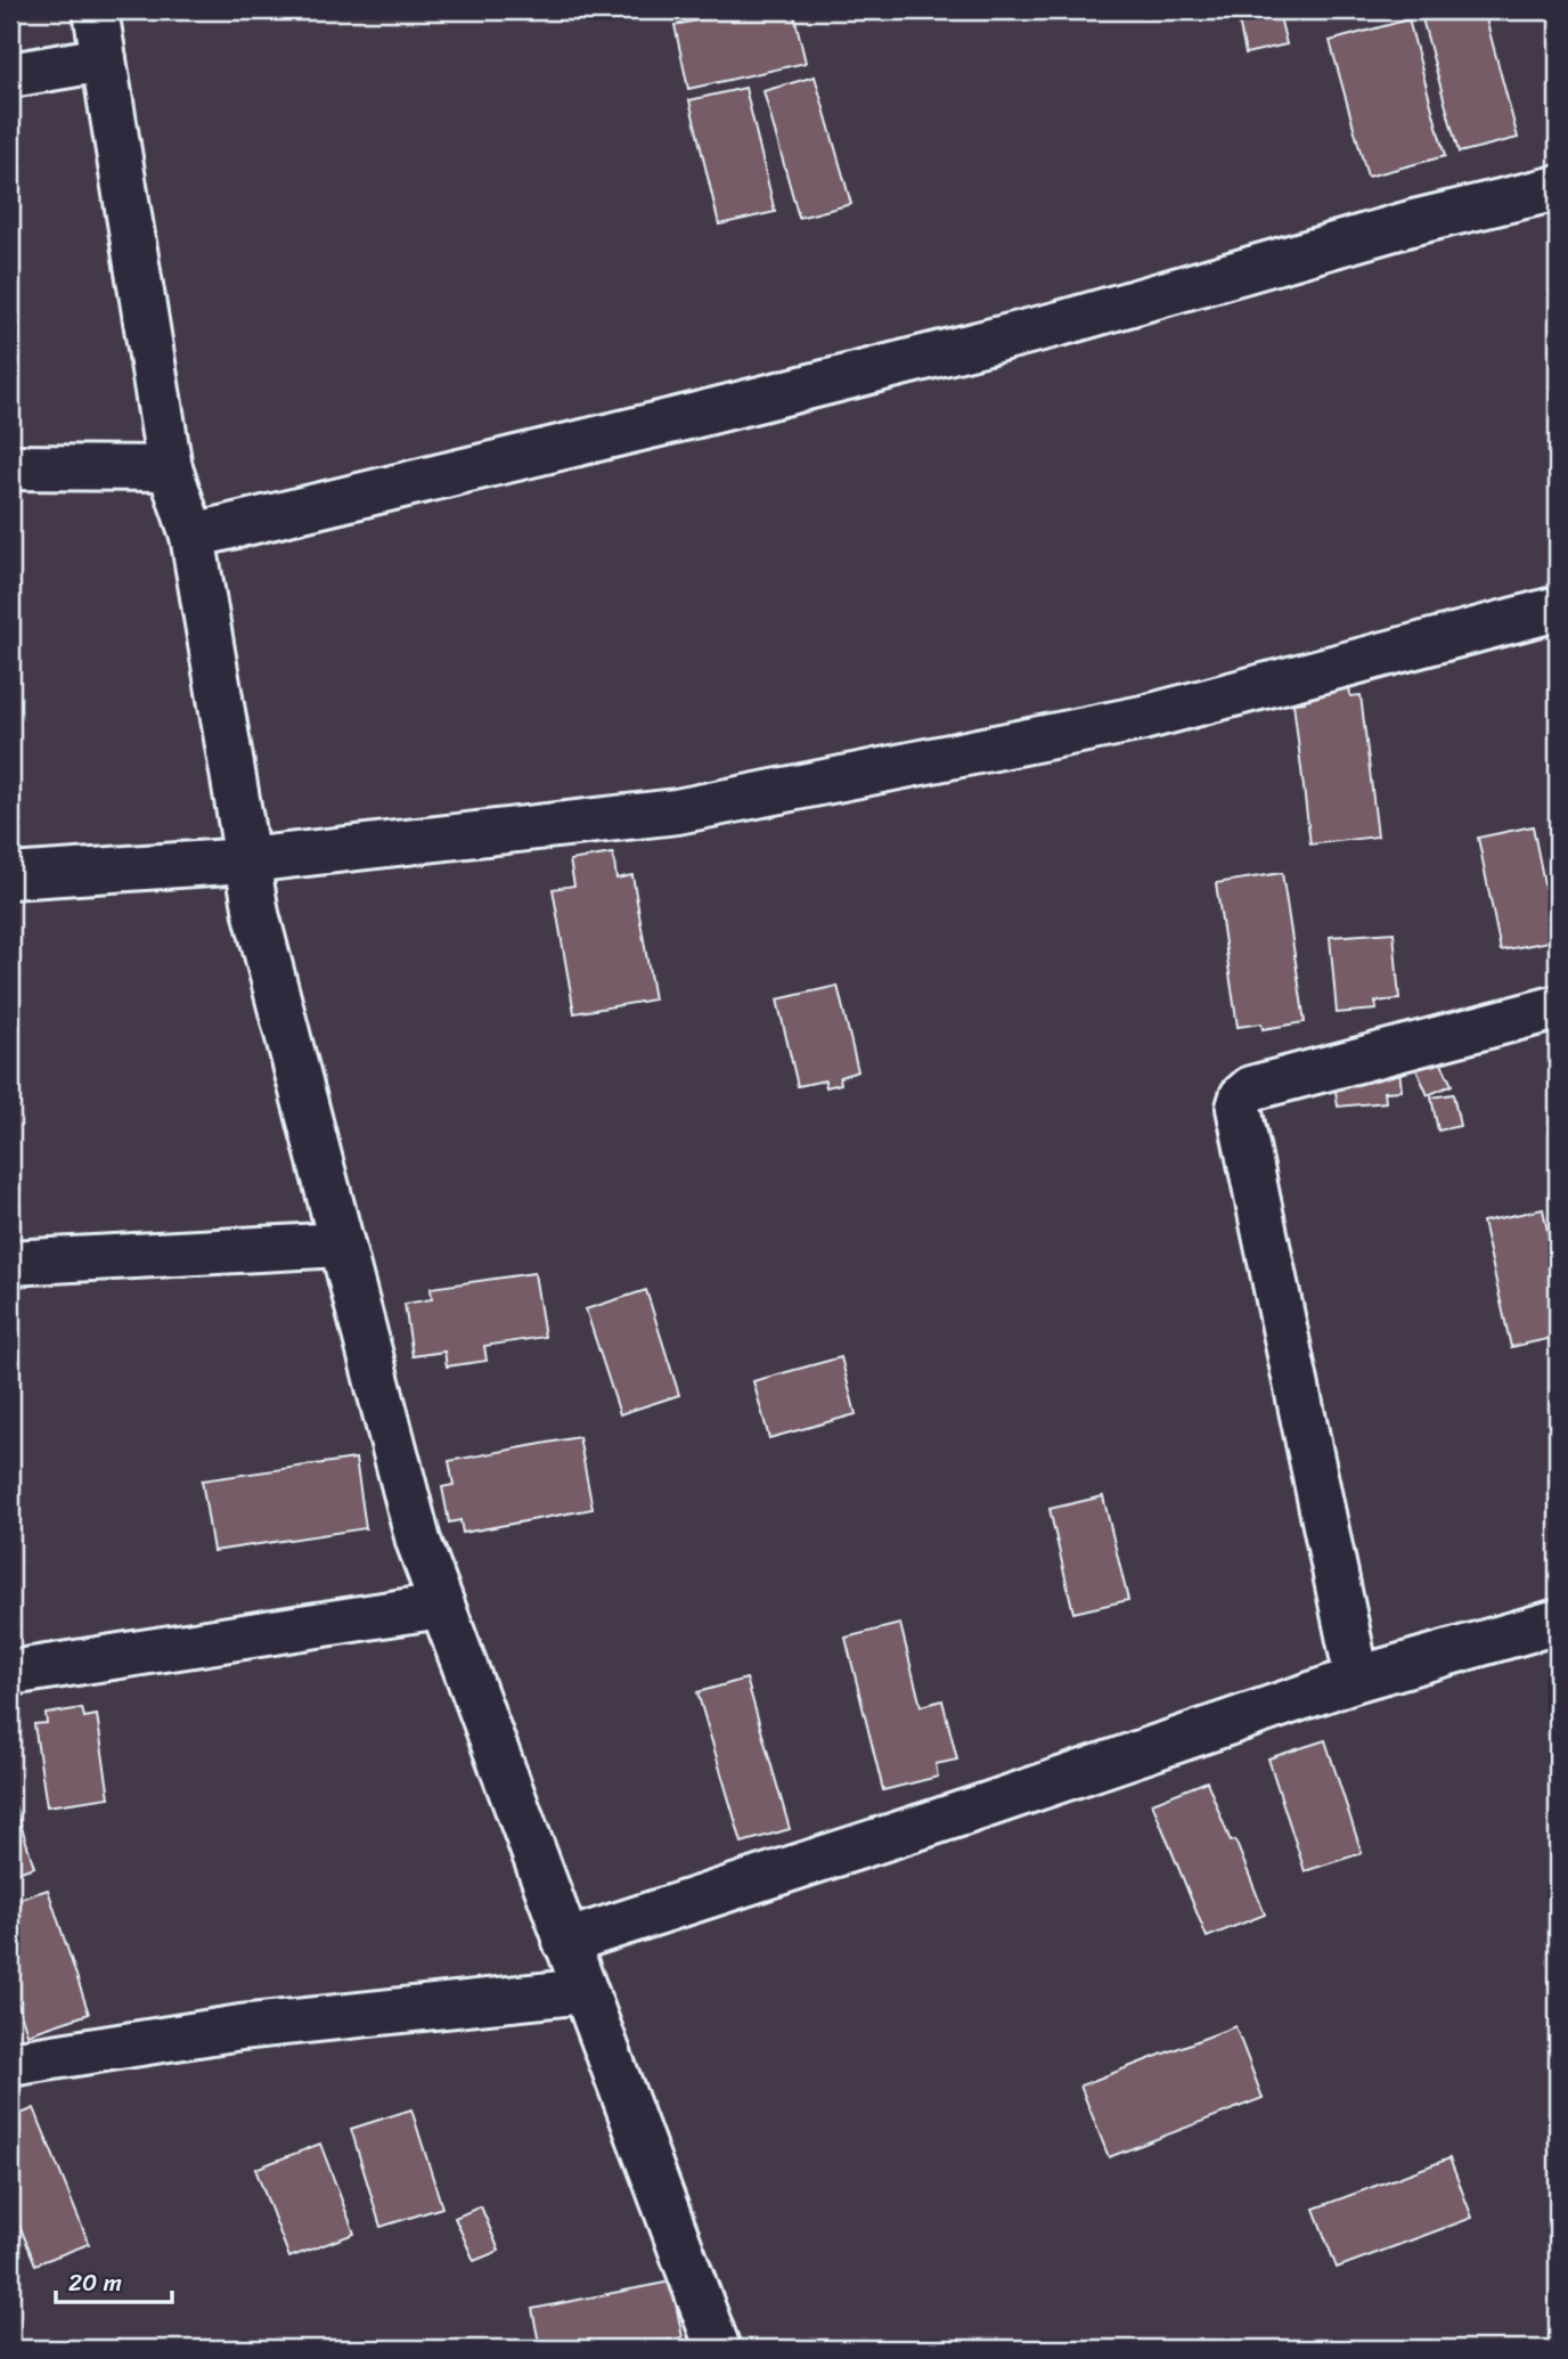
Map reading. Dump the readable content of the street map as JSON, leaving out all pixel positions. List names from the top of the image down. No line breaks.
{"scale_bar":"20 m"}
